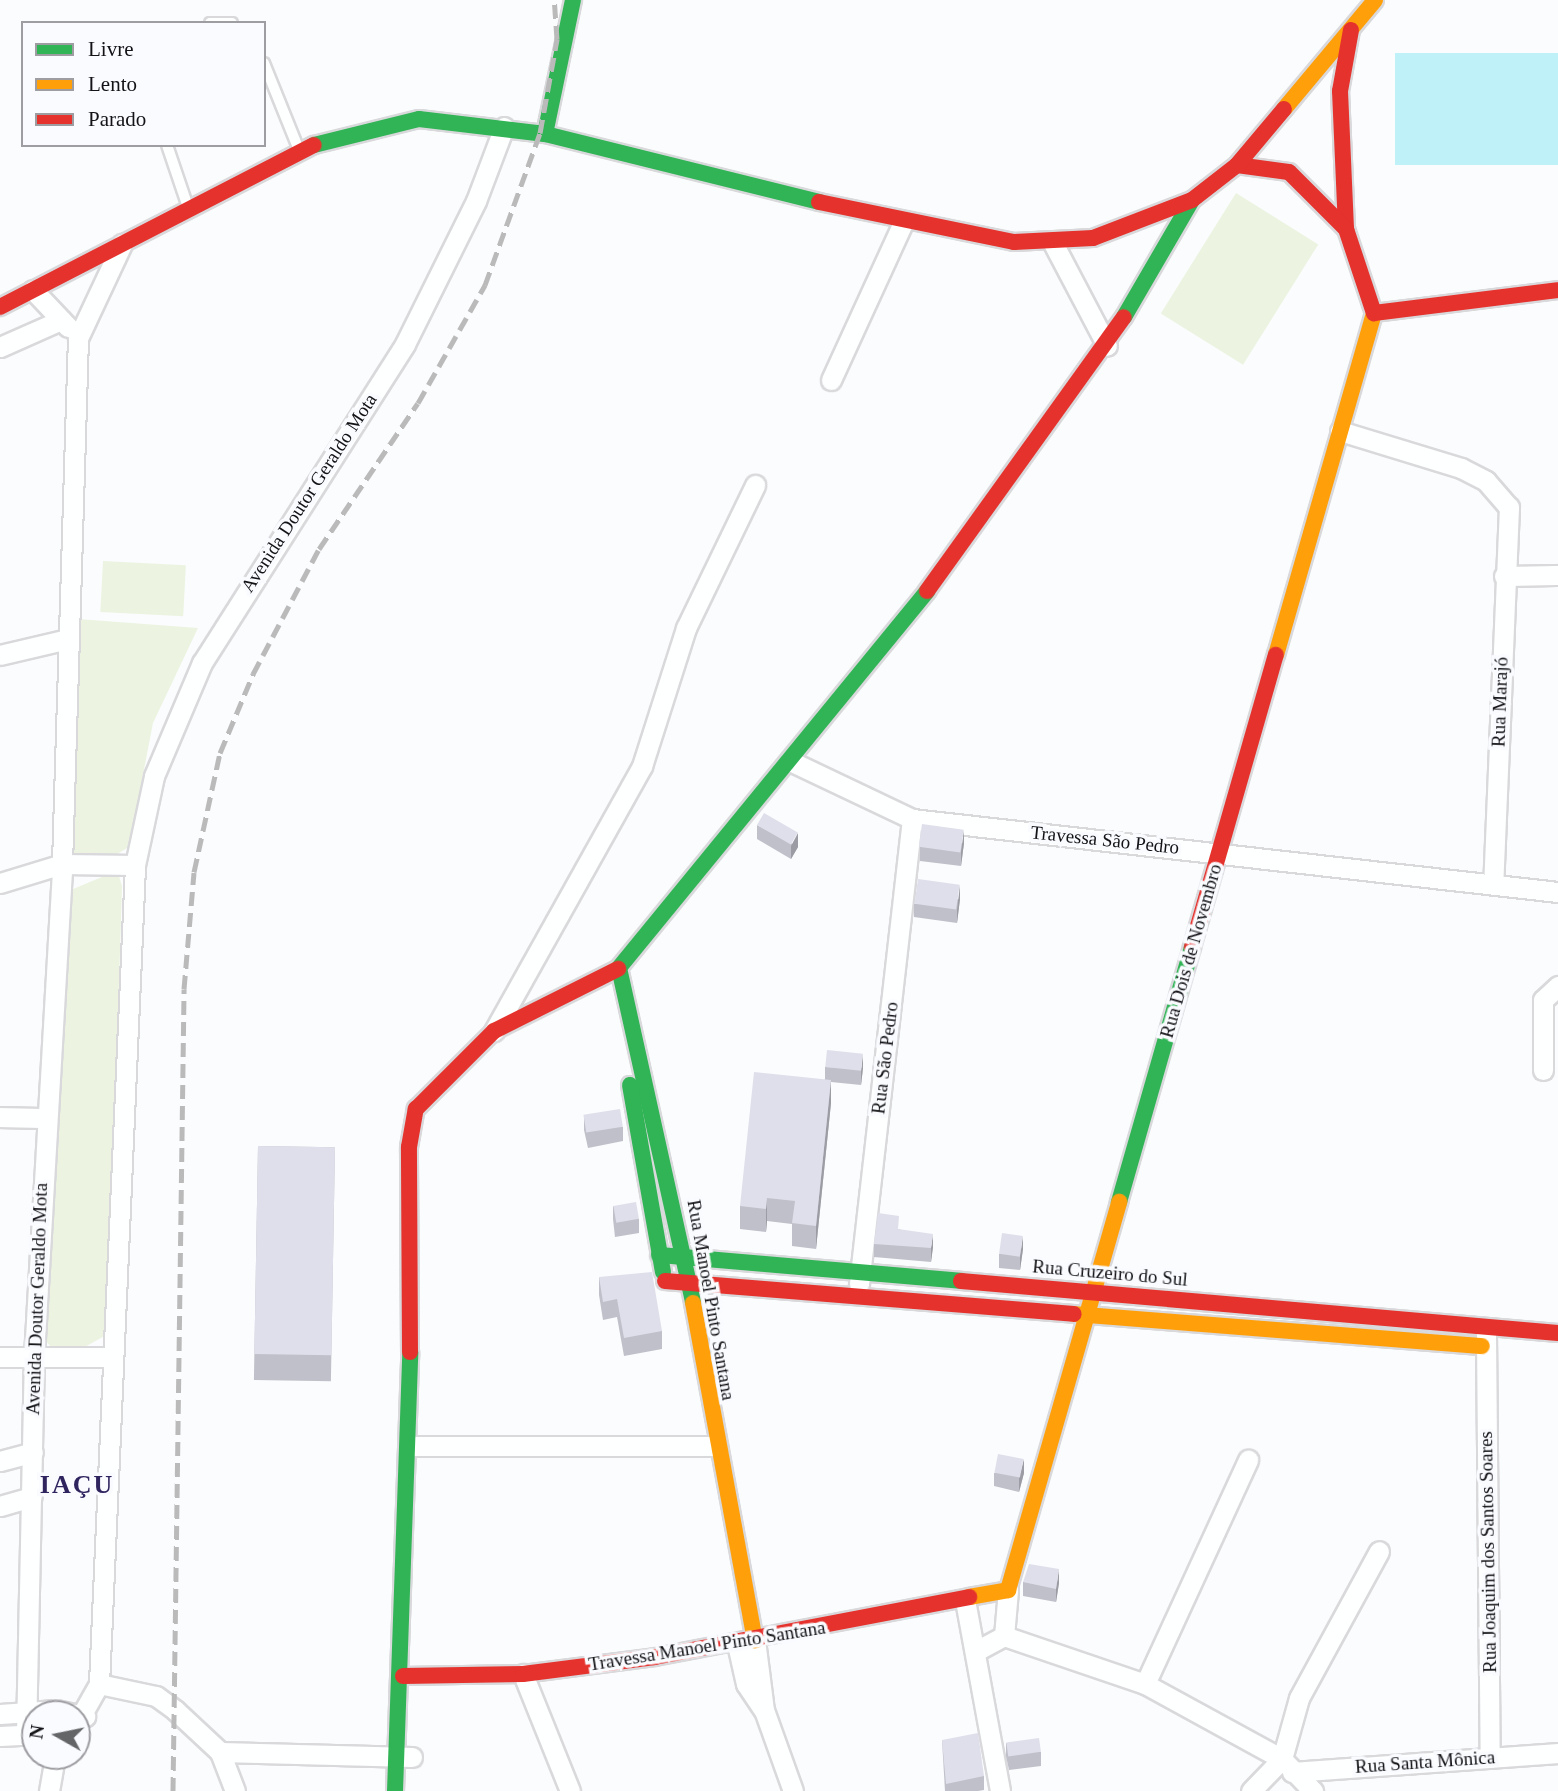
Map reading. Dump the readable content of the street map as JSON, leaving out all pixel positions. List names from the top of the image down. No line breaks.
{"streets":{"street":["Avenida Doutor Geraldo Mota","Rua Marajó","Travessa São Pedro","Rua Dois de Novembro","Rua São Pedro","Rua Cruzeiro do Sul","Rua Manoel Pinto Santana","Rua Joaquim dos Santos Soares","Travessa Manoel Pinto Santana","Rua Santa Mônica"]},"crossings":[["Rua Marajó","Travessa São Pedro"],["Rua Marajó","Rua Dois de Novembro"],["Travessa São Pedro","Rua Dois de Novembro"],["Travessa São Pedro","Rua São Pedro"],["Rua Dois de Novembro","Rua Cruzeiro do Sul"],["Rua Dois de Novembro","Travessa Manoel Pinto Santana"],["Rua São Pedro","Rua Cruzeiro do Sul"],["Rua Cruzeiro do Sul","Rua Manoel Pinto Santana"],["Rua Cruzeiro do Sul","Rua Joaquim dos Santos Soares"],["Rua Manoel Pinto Santana","Travessa Manoel Pinto Santana"],["Rua Joaquim dos Santos Soares","Rua Santa Mônica"]],"districts":["IAÇU"],"legend":["Livre","Lento","Parado"],"north":"left"}
